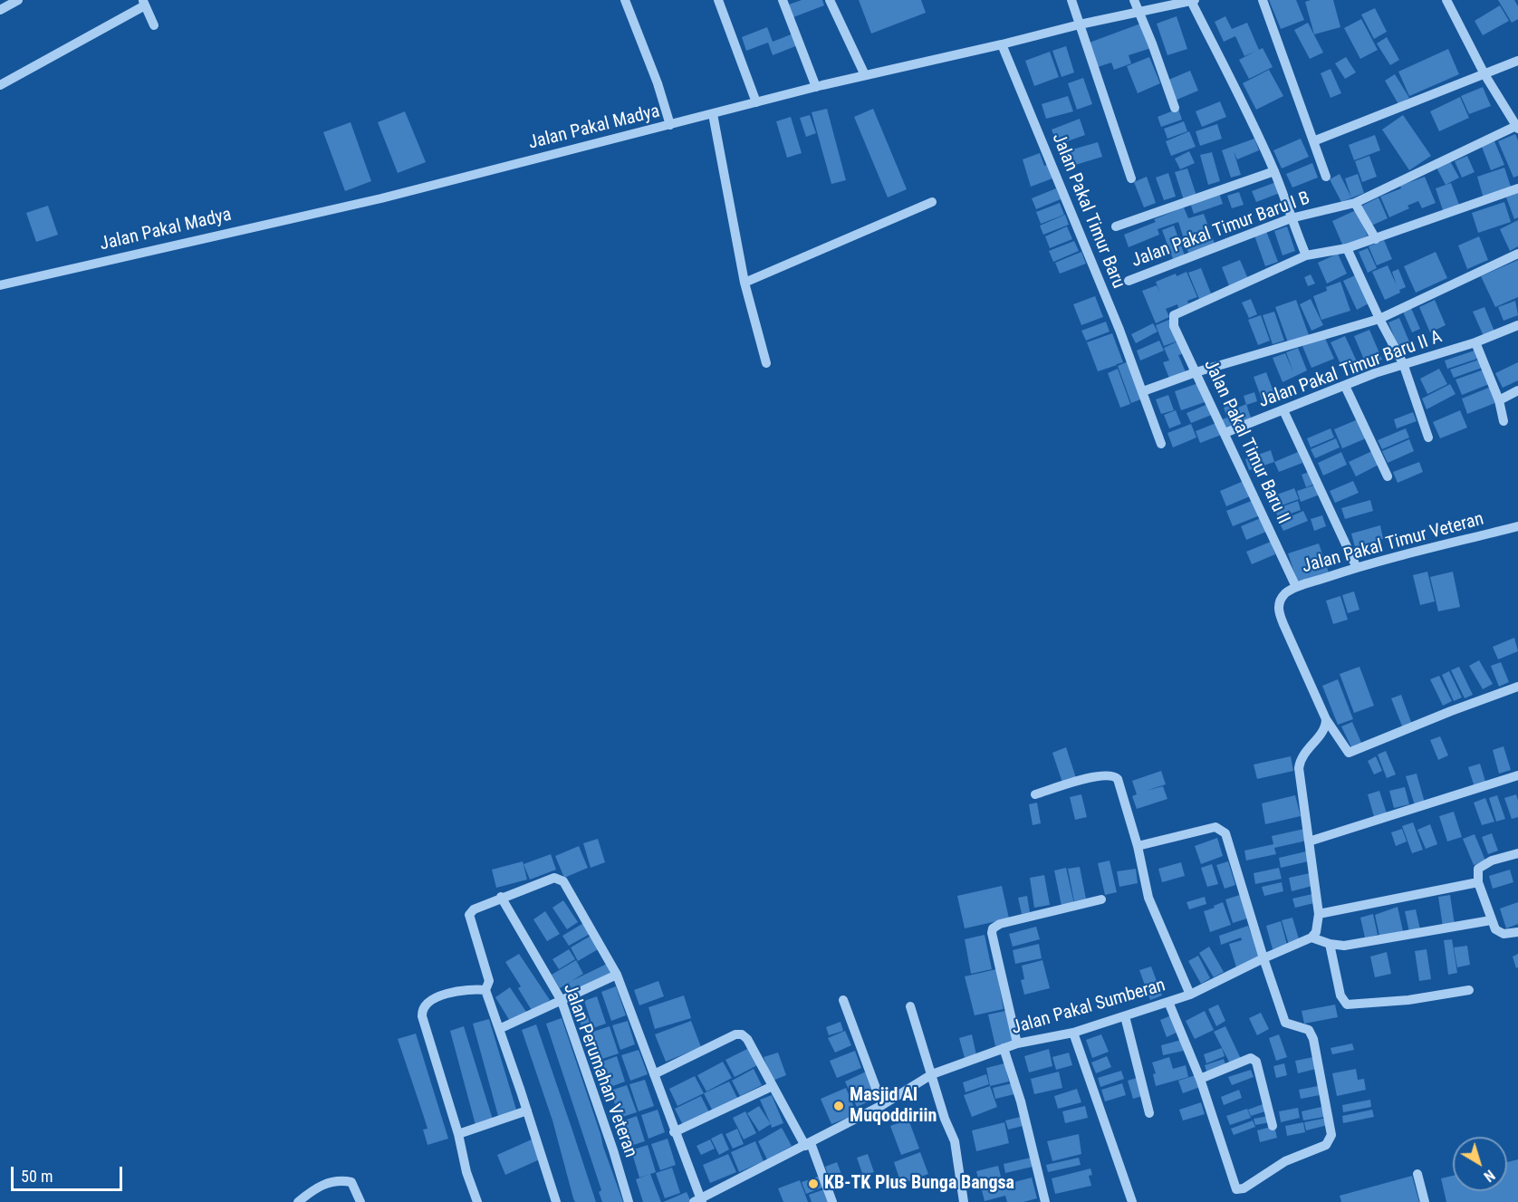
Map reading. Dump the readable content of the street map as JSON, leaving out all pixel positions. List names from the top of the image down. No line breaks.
{"streets":{"street":["Jalan Pakal Madya","Jalan Pakal Timur Baru","Jalan Pakal Timur Baru I B","Jalan Pakal Timur Baru II A","Jalan Pakal Timur Baru II","Jalan Pakal Timur Veteran","Jalan Pakal Sumberan","Jalan Perumahan Veteran"]},"crossings":[["Jalan Pakal Madya","Jalan Pakal Timur Baru"],["Jalan Pakal Timur Baru II A","Jalan Pakal Timur Baru II"],["Jalan Pakal Timur Baru II","Jalan Pakal Timur Veteran"]],"places":["Masjid Al Muqoddiriin","KB-TK Plus Bunga Bangsa"],"scale_bar":"50 m","north":"bottom right"}
